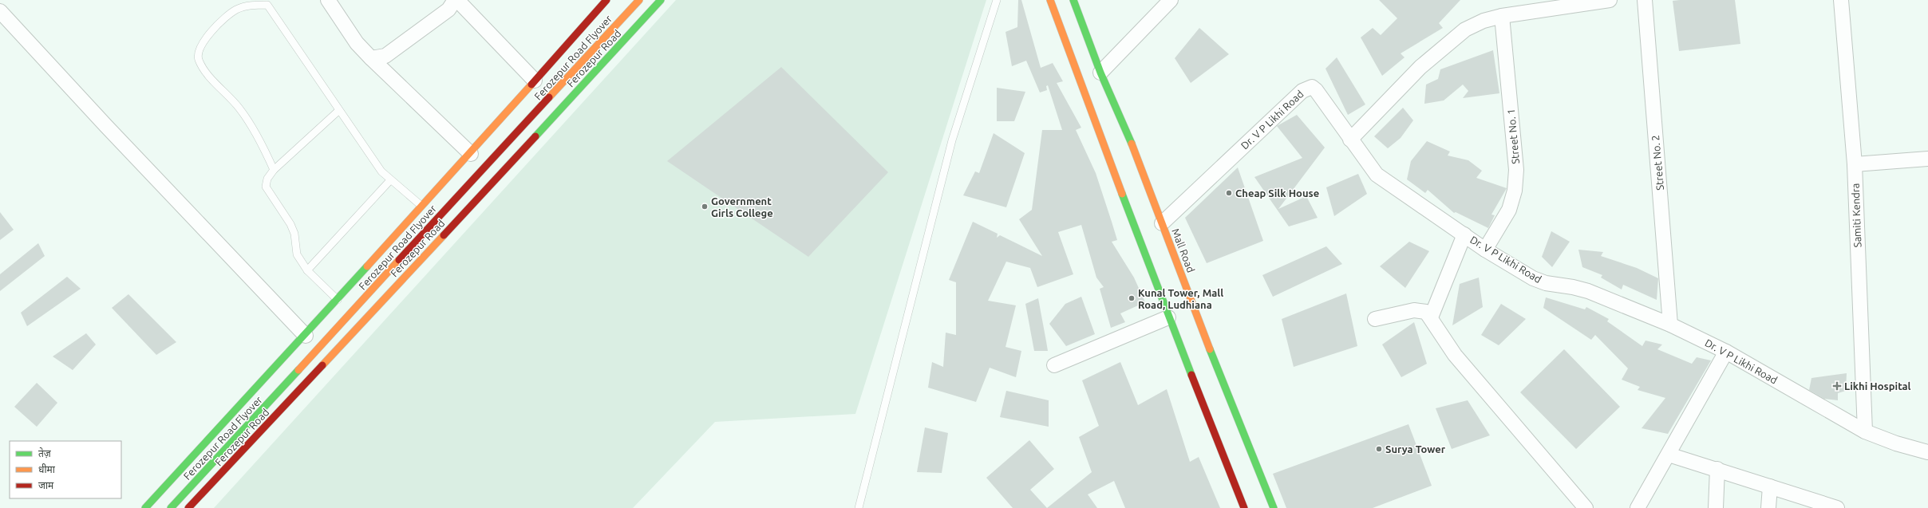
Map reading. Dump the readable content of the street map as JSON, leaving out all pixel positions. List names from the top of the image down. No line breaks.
{"streets":{"main road":["Ferozepur Road Flyover","Ferozepur Road","Mall Road"],"street":["Dr. V P Likhi Road","Street No. 1","Street No. 2","Samiti Kendra"]},"crossings":[["Dr. V P Likhi Road","Street No. 1"],["Dr. V P Likhi Road","Street No. 2"],["Dr. V P Likhi Road","Samiti Kendra"],["Dr. V P Likhi Road","Mall Road"]],"places":{"other":["Cheap Silk House","Government Girls College","Kunal Tower, Mall Road, Ludhiana","Surya Tower"],"health":["Likhi Hospital"]},"legend":["तेज़","धीमा","जाम"]}
